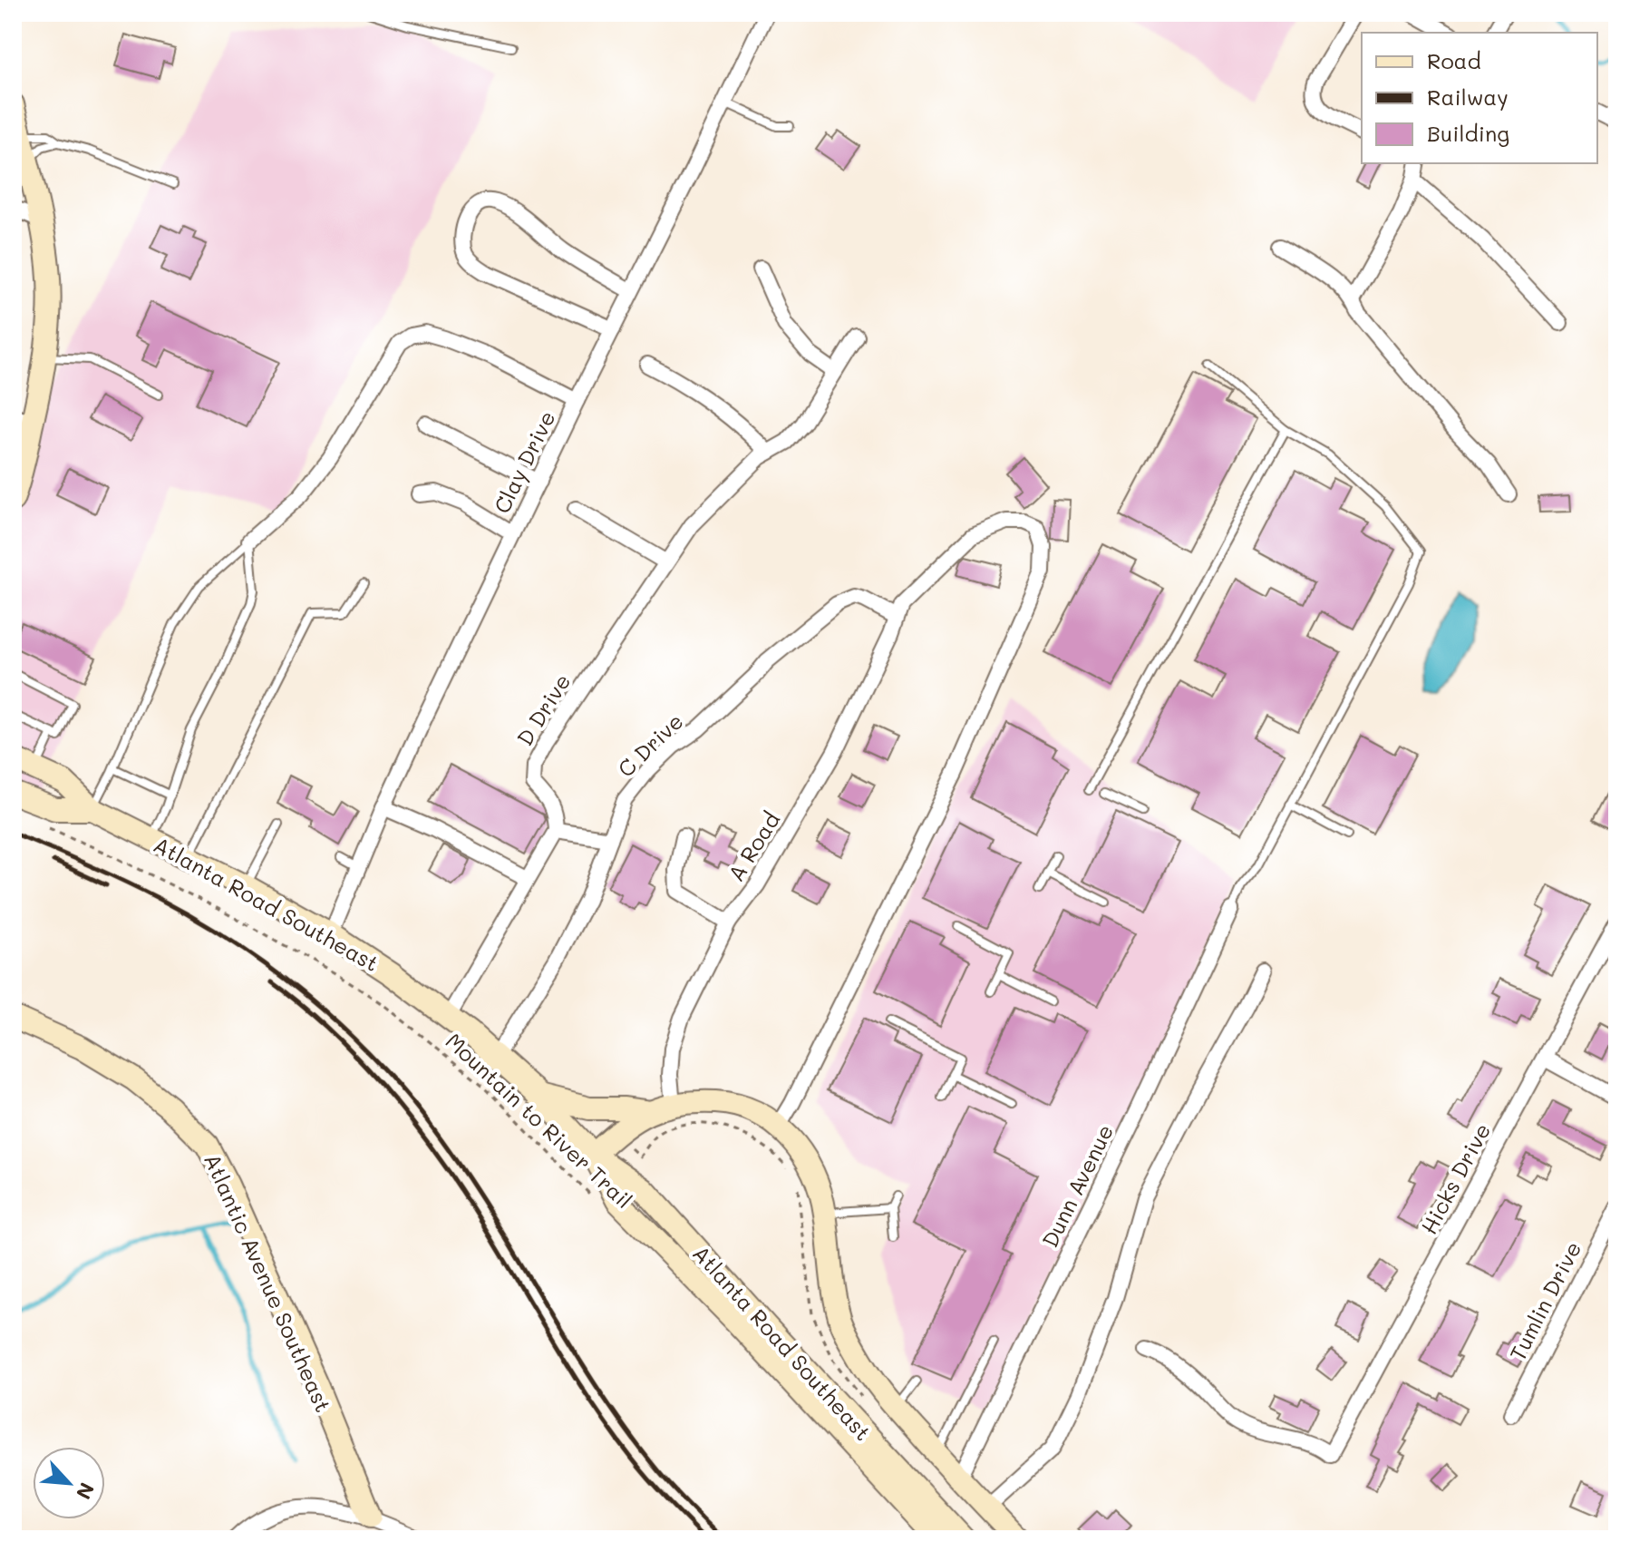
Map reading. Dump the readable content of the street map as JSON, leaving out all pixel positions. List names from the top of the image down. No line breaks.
{"streets":{"main road":["Atlanta Road Southeast","Atlantic Avenue Southeast"],"street":["Clay Drive","D Drive","C Drive","A Road","Hicks Drive","Dunn Avenue","Tumlin Drive"],"path":["Mountain to River Trail"]},"crossings":[["Clay Drive","Atlanta Road Southeast"],["C Drive","A Road"],["C Drive","Atlanta Road Southeast"]],"legend":["Road","Railway","Building"],"north":"bottom right"}
